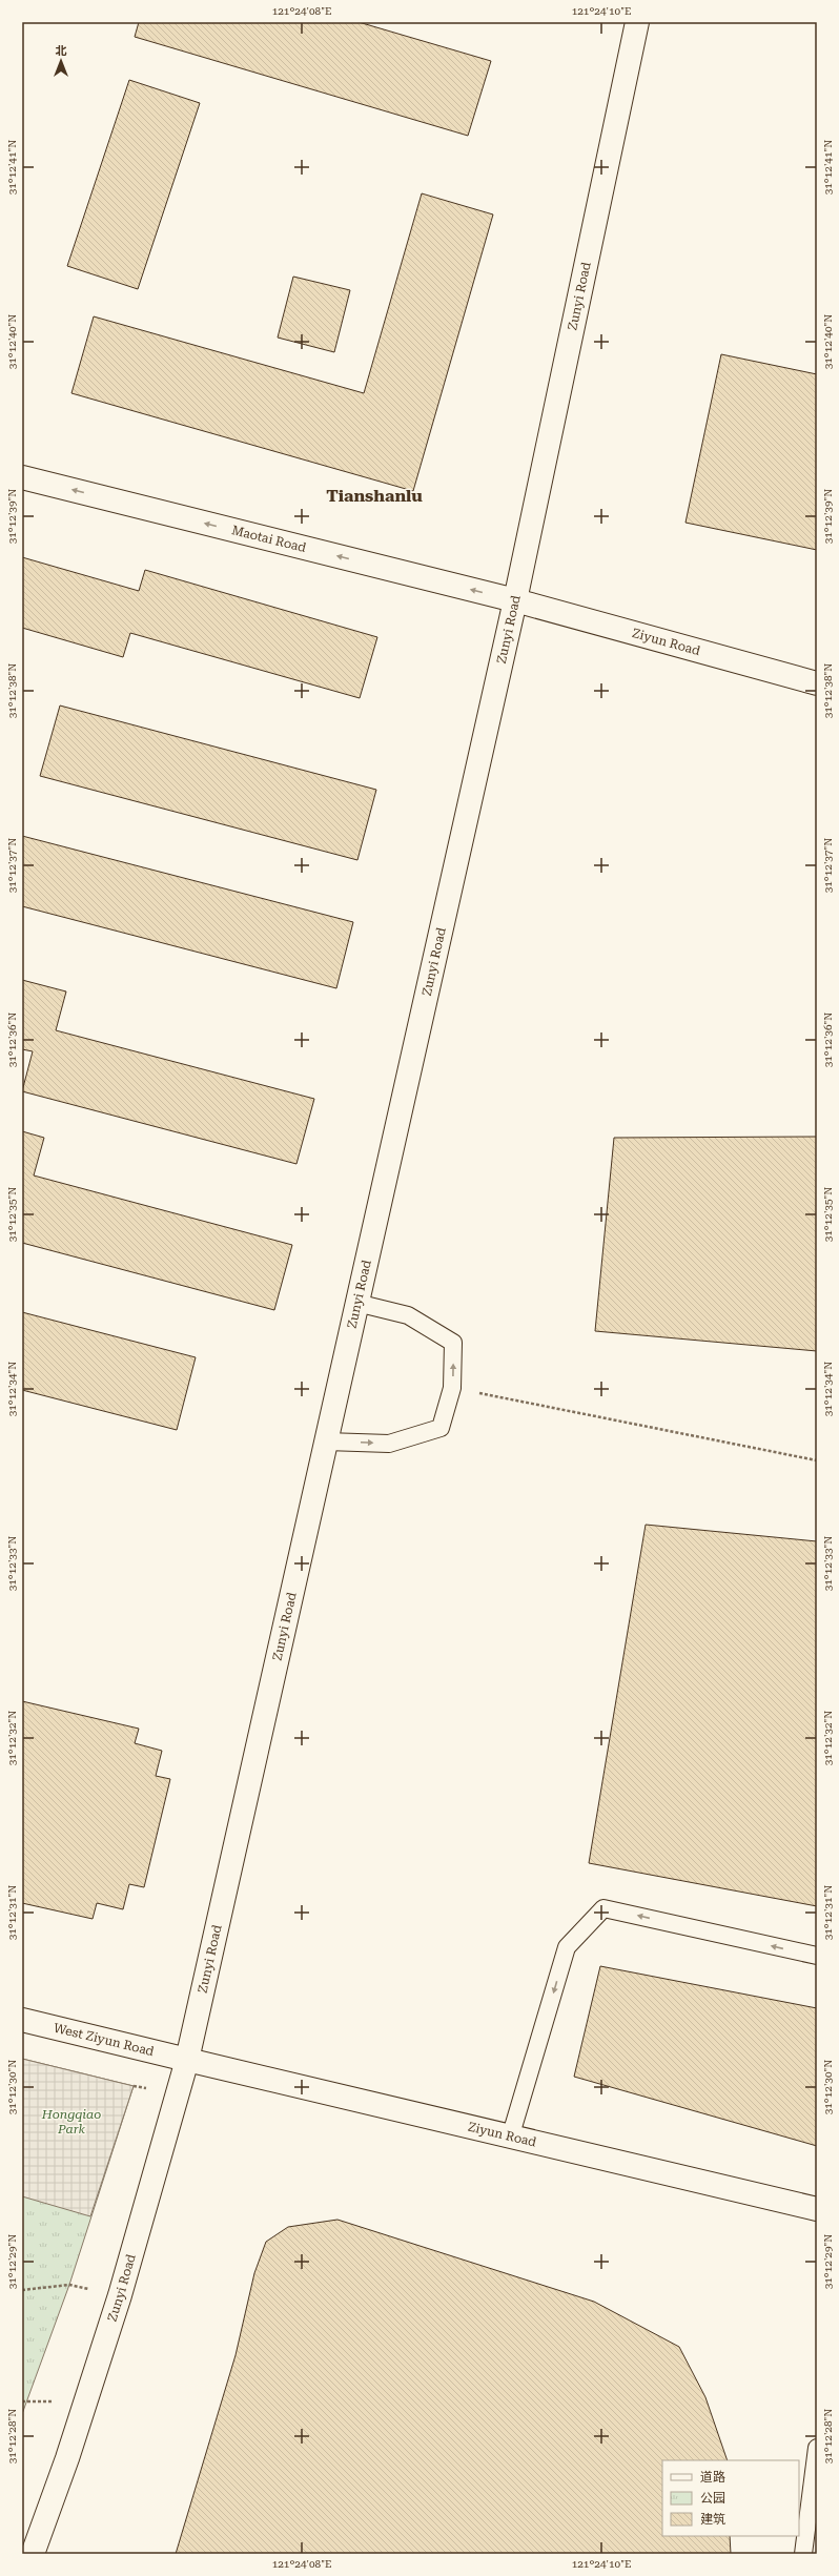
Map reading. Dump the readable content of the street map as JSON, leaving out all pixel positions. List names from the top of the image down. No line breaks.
{"streets":{"street":["Zunyi Road","Maotai Road","Ziyun Road","West Ziyun Road"]},"crossings":[["Zunyi Road","Maotai Road"],["Zunyi Road","Ziyun Road"],["Zunyi Road","West Ziyun Road"],["Maotai Road","Ziyun Road"],["Ziyun Road","West Ziyun Road"]],"one_way":["Maotai Road"],"districts":["Tianshanlu"],"parks":["Hongqiao Park"],"legend":["道路","公园","建筑"],"north":"top","coordinates":["121°24'08\"E","121°24'10\"E","31°12'41\"N","31°12'40\"N","31°12'39\"N","31°12'38\"N","31°12'37\"N","31°12'36\"N","31°12'35\"N","31°12'34\"N","31°12'33\"N","31°12'32\"N","31°12'31\"N","31°12'30\"N","31°12'29\"N","31°12'28\"N"]}
